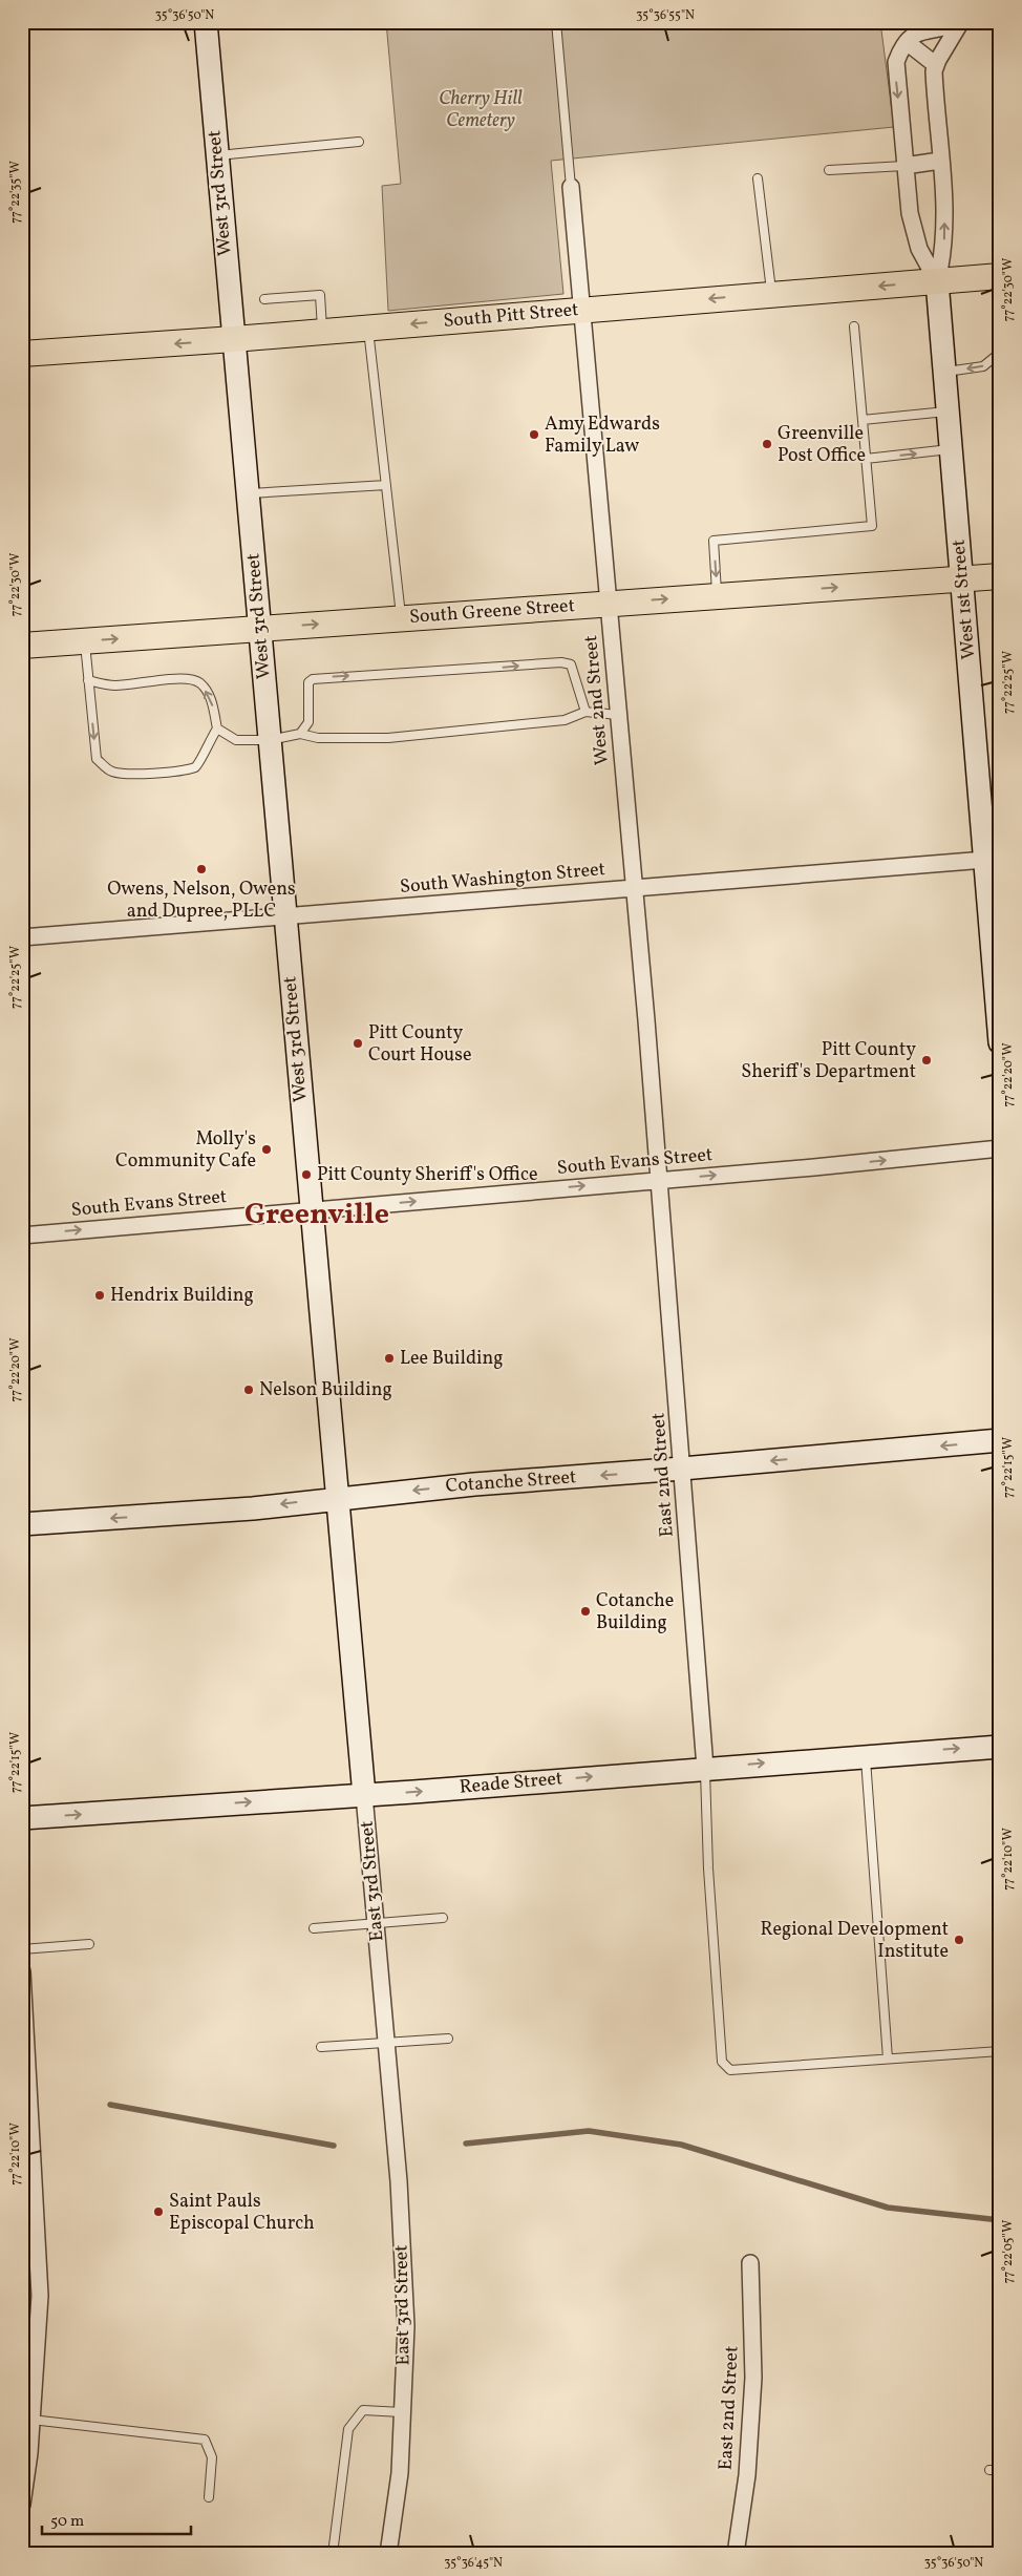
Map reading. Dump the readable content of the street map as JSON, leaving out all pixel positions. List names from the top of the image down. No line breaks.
{"streets":{"main road":["South Pitt Street","South Greene Street"],"street":["West 3rd Street","West 1st Street","West 2nd Street","South Washington Street","South Evans Street","East 2nd Street","Cotanche Street","Reade Street","East 3rd Street"]},"crossings":[["West 3rd Street","South Pitt Street"],["West 3rd Street","South Greene Street"],["West 3rd Street","South Washington Street"],["West 3rd Street","South Evans Street"],["West 3rd Street","East 3rd Street"],["South Pitt Street","West 1st Street"],["South Pitt Street","West 2nd Street"],["West 1st Street","South Greene Street"],["West 1st Street","South Washington Street"],["South Greene Street","West 2nd Street"],["West 2nd Street","South Washington Street"],["West 2nd Street","South Evans Street"],["West 2nd Street","East 2nd Street"],["South Evans Street","East 2nd Street"],["South Evans Street","East 3rd Street"],["East 2nd Street","Cotanche Street"],["East 2nd Street","Reade Street"],["Cotanche Street","East 3rd Street"],["Reade Street","East 3rd Street"]],"one_way":["South Pitt Street","South Greene Street","South Evans Street","Cotanche Street","Reade Street"],"districts":["Greenville"],"parks":["Cherry Hill Cemetery"],"places":["Amy Edwards Family Law","Greenville Post Office","Owens, Nelson, Owens and Dupree, PLLC","Pitt County Court House","Pitt County Sheriff's Department","Molly's Community Cafe","Pitt County Sheriff's Office","Hendrix Building","Lee Building","Nelson Building","Cotanche Building","Regional Development Institute","Saint Pauls Episcopal Church"],"scale_bar":"50 m","coordinates":["35°36'50\"N","35°36'55\"N","77°22'35\"W","77°22'30\"W","77°22'25\"W","77°22'20\"W","77°22'15\"W","77°22'10\"W","77°22'05\"W","35°36'45\"N"]}
